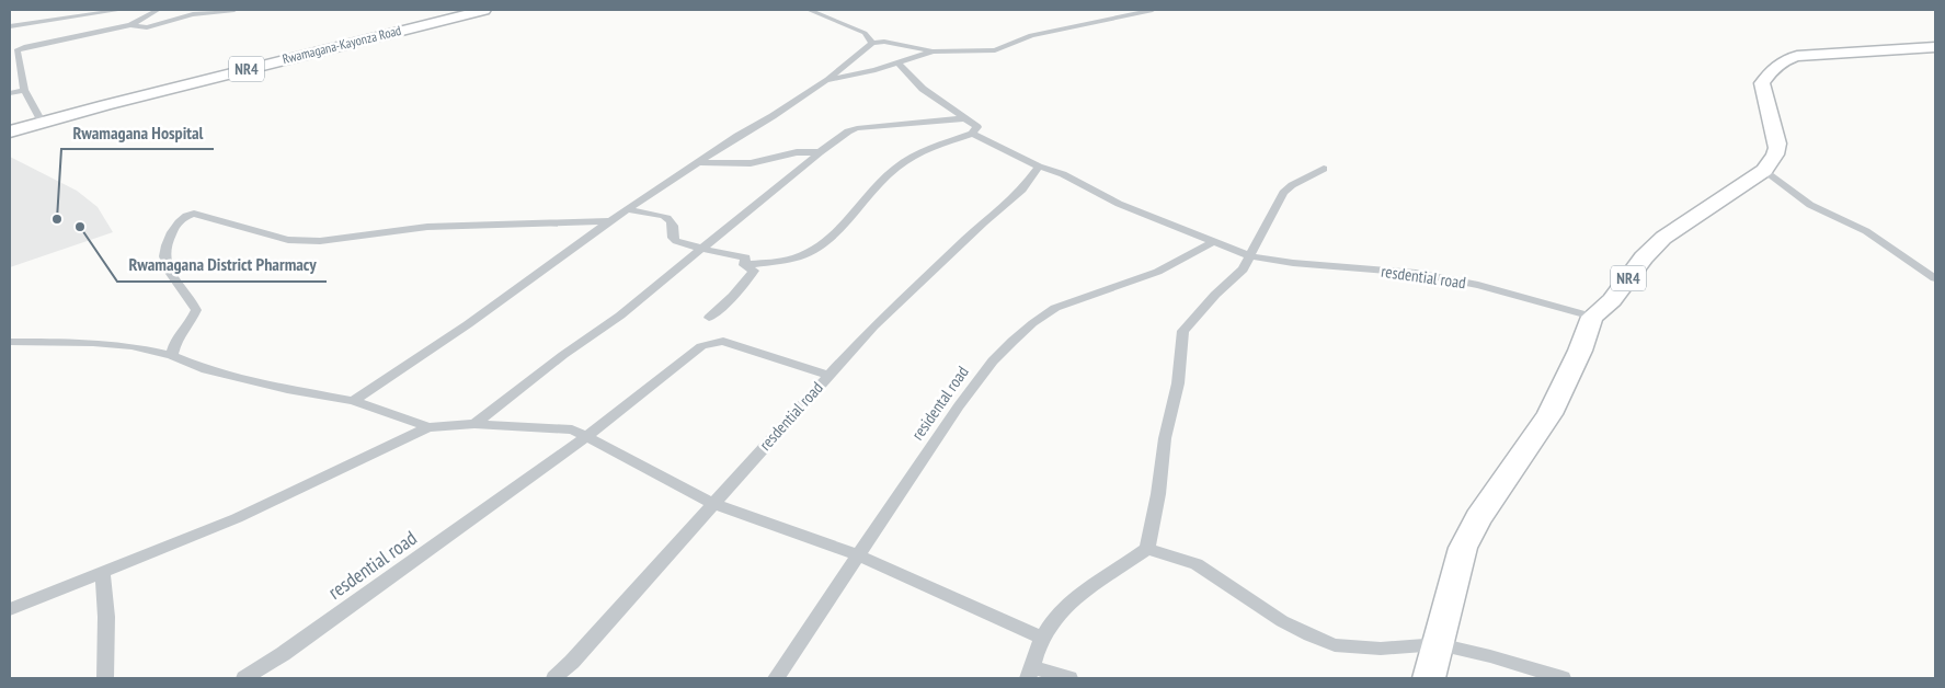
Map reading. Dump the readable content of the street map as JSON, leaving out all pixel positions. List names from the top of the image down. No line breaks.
{"streets":{"highway":["Rwamagana-Kayonza Road","NR4"],"street":["resdential road","residental road"]},"crossings":[["NR4","resdential road"],["resdential road","residental road"]],"places":["Rwamagana Hospital","Rwamagana District Pharmacy"]}
